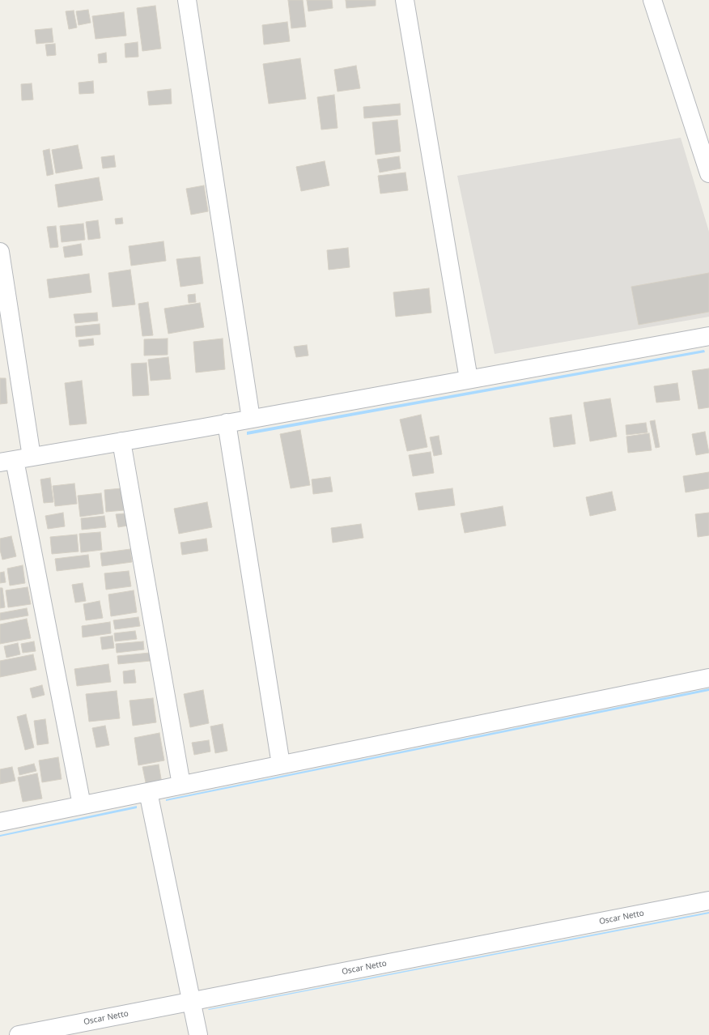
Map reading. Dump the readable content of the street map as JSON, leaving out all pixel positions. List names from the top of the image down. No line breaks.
{"streets":{"street":["Oscar Netto"]}}
